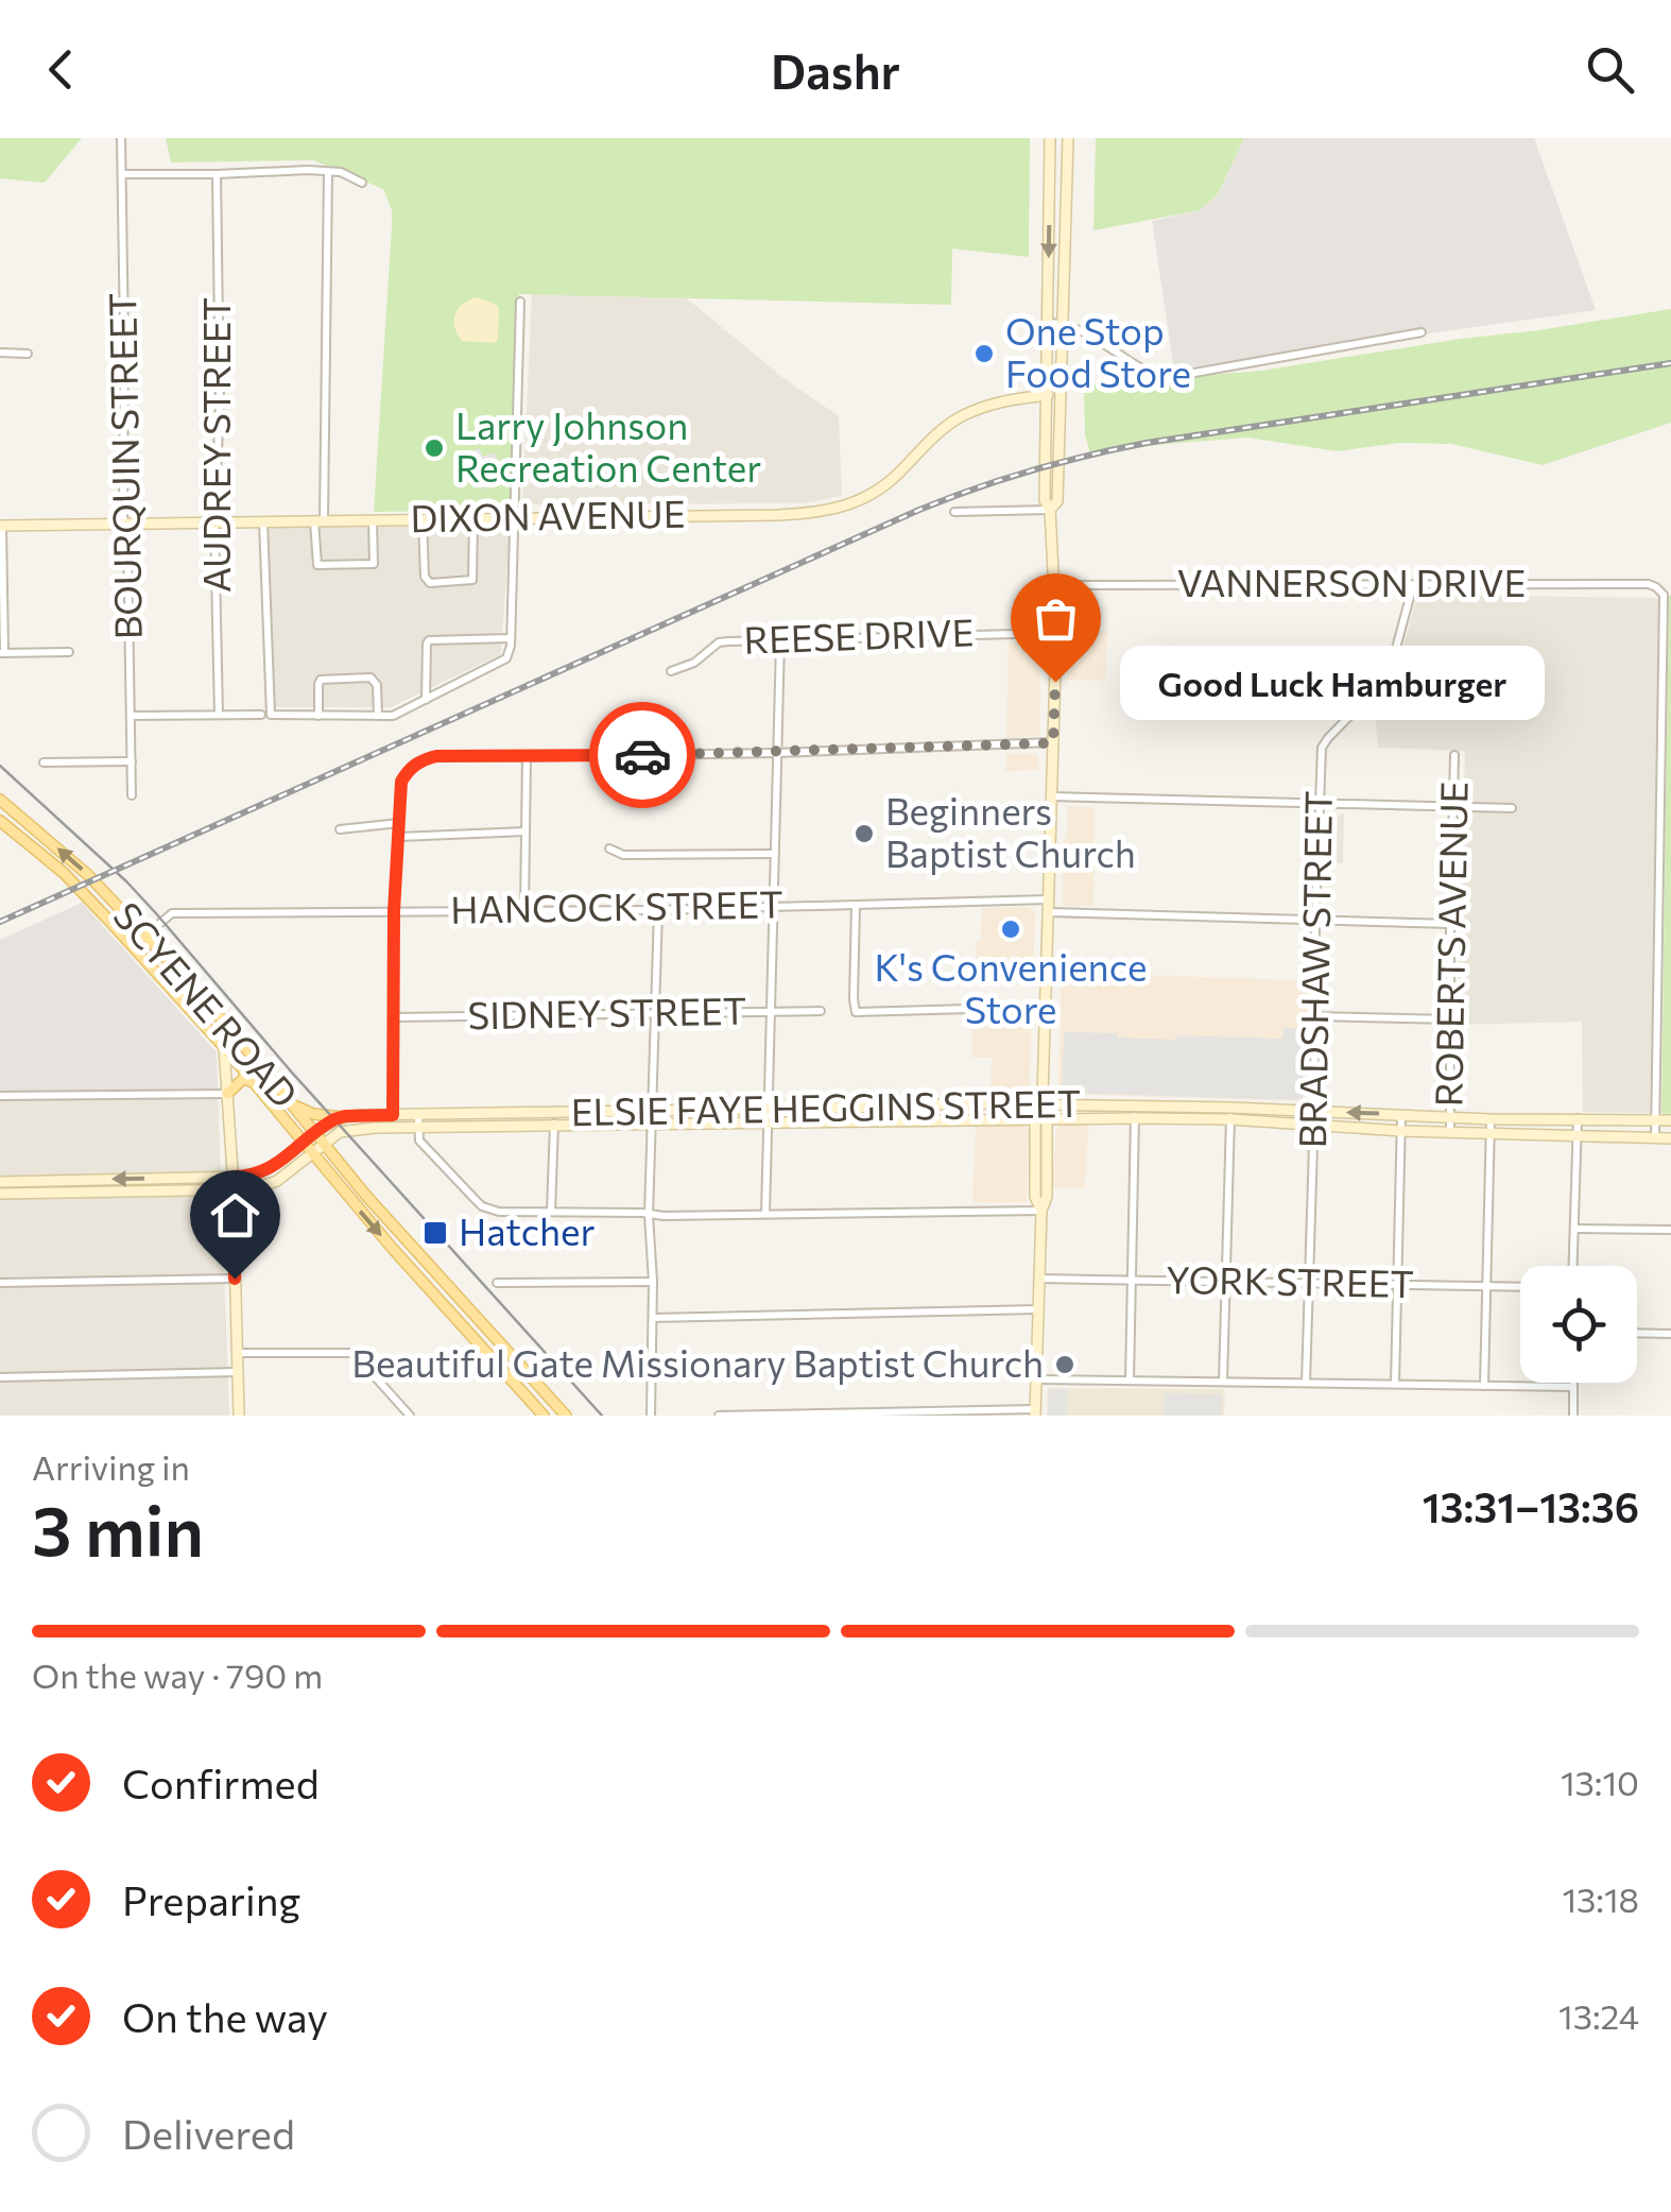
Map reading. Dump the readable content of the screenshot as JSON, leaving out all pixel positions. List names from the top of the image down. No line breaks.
{"streets":{"main road":["DIXON AVENUE","SCYENE ROAD","ELSIE FAYE HEGGINS STREET"],"street":["AUDREY STREET","BOURQUIN STREET","VANNERSON DRIVE","REESE DRIVE","HANCOCK STREET","ROBERTS AVENUE","BRADSHAW STREET","SIDNEY STREET","YORK STREET"]},"crossings":[["AUDREY STREET","DIXON AVENUE"],["BOURQUIN STREET","DIXON AVENUE"],["VANNERSON DRIVE","BRADSHAW STREET"],["VANNERSON DRIVE","ELSIE FAYE HEGGINS STREET"],["HANCOCK STREET","SCYENE ROAD"],["ROBERTS AVENUE","ELSIE FAYE HEGGINS STREET"],["ROBERTS AVENUE","YORK STREET"],["BRADSHAW STREET","ELSIE FAYE HEGGINS STREET"],["BRADSHAW STREET","YORK STREET"],["SCYENE ROAD","ELSIE FAYE HEGGINS STREET"]],"places":{"other":["One Stop Food Store","Larry Johnson Recreation Center","Good Luck Hamburger","Beginners Baptist Church","K's Convenience Store","Beautiful Gate Missionary Baptist Church"],"transit":["Hatcher"]},"page":{"header":"Dashr","bubble":"Good Luck Hamburger","heading":["3 min","Arriving in","13:31–13:36"],"bar":"On the way · 790 m","list":[["Confirmed","13:10"],["Preparing","13:18"],["On the way","13:24"],"Delivered"]}}
